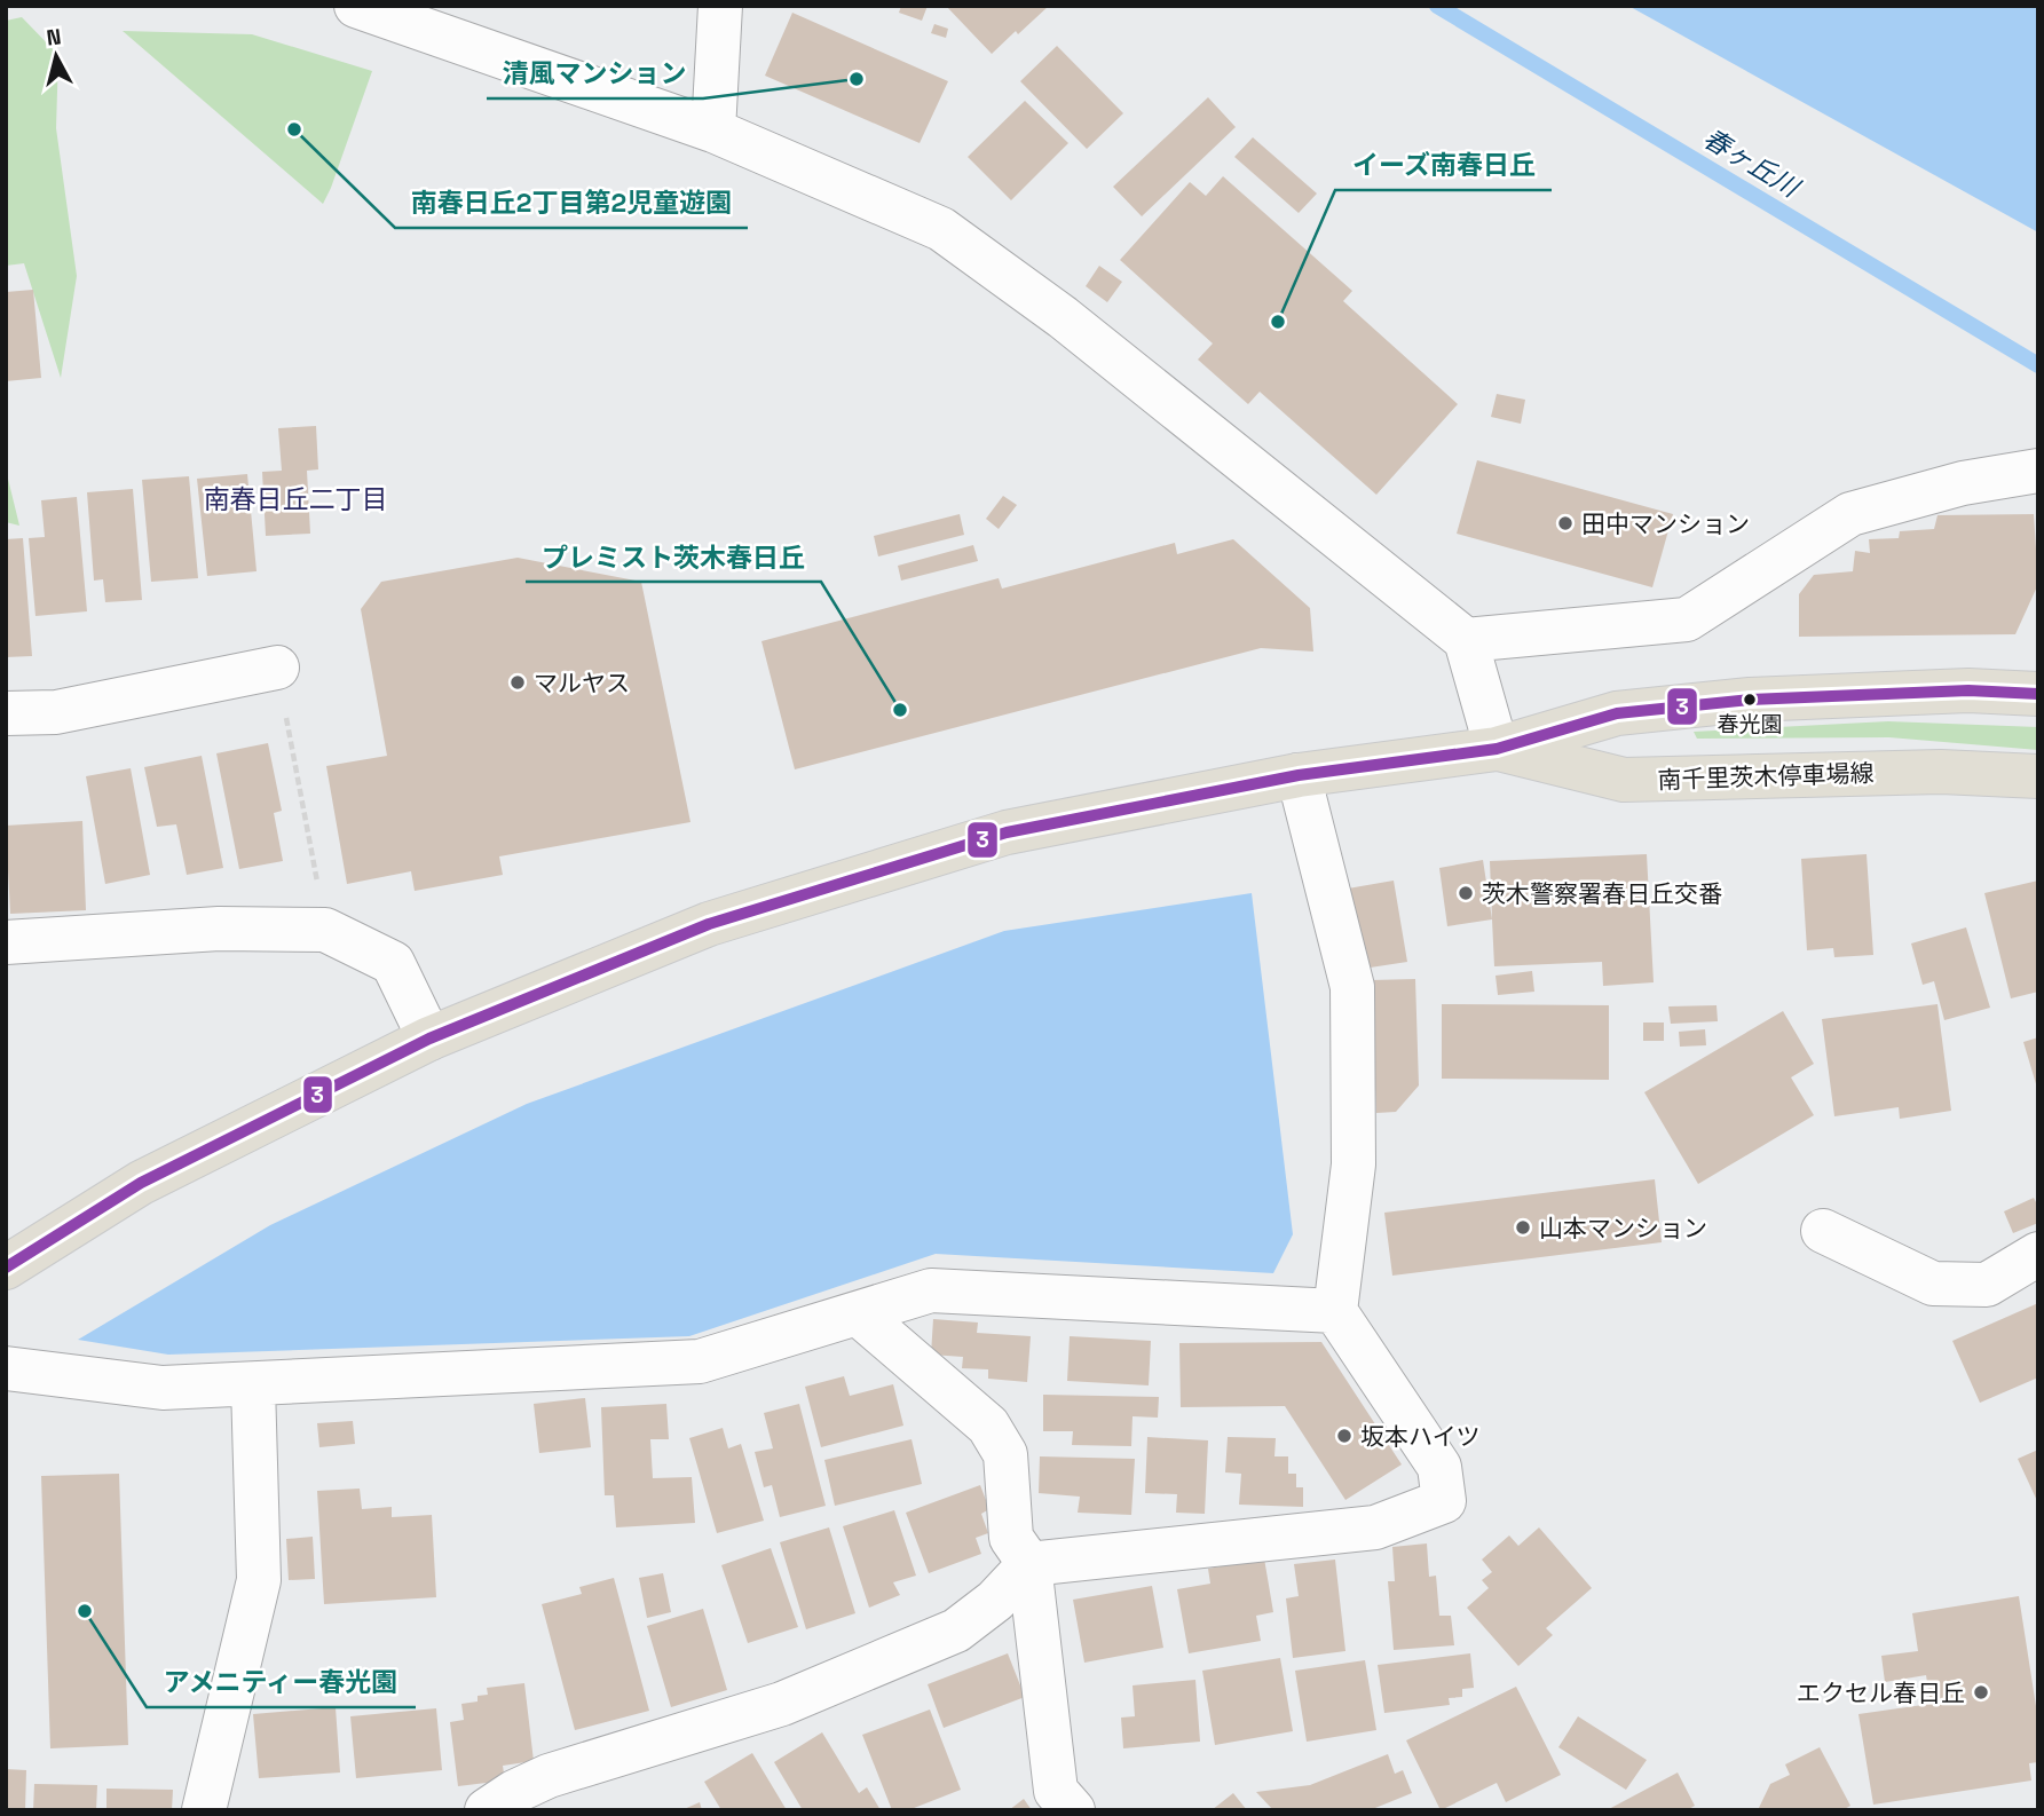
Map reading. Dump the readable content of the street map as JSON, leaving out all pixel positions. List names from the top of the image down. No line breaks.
{"streets":{"main road":["南千里茨木停車場線"]},"districts":["南春日丘二丁目"],"water":["春ヶ丘川"],"places":["清風マンション","南春日丘2丁目第2児童遊園","イーズ南春日丘","田中マンション","マルヤス","春光園","プレミスト茨木春日丘","茨木警察署春日丘交番","山本マンション","坂本ハイツ","アメニティー春光園","エクセル春日丘"],"lines":["transit line 3"],"north":"top"}
